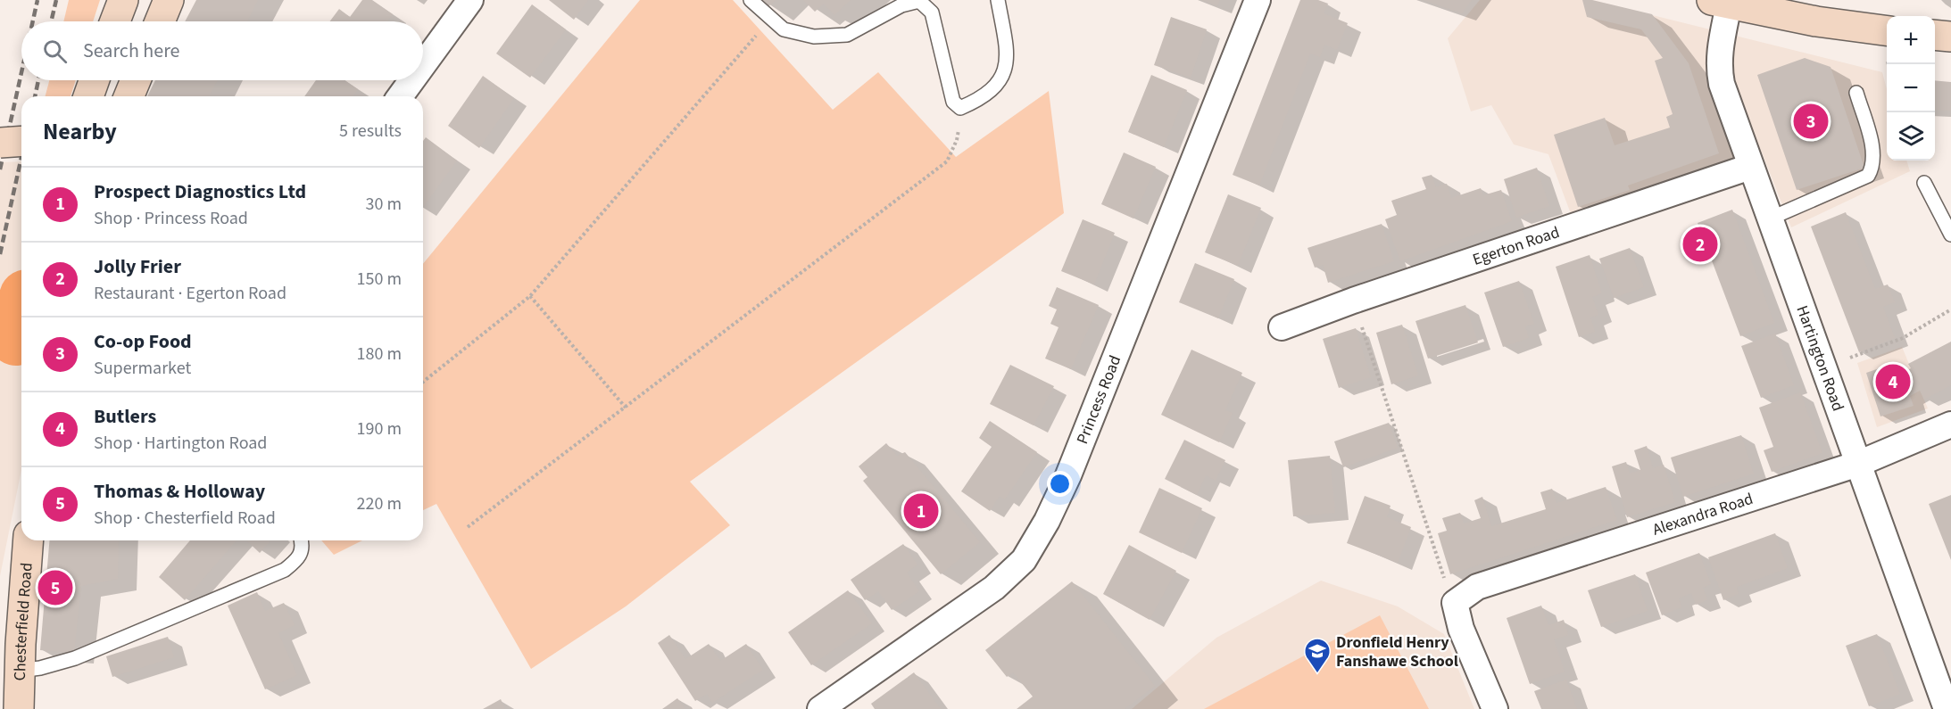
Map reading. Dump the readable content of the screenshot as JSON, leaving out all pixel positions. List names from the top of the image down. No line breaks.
{"streets":{"street":["Egerton Road","Hartington Road","Princess Road","Alexandra Road","Chesterfield Road"]},"crossings":[["Egerton Road","Hartington Road"],["Hartington Road","Alexandra Road"]],"places":{"school or university":["Dronfield Henry Fanshawe School"]},"page":{"map_buttons":["+","−"],"search":"Search here","heading":["Nearby","5 results"],"pins":["3","2","4","1","5"],"list":[{"mark":"1","name":"Prospect Diagnostics Ltd","note":"Shop · Princess Road","value":"30 m"},{"mark":"2","name":"Jolly Frier","note":"Restaurant · Egerton Road","value":"150 m"},{"mark":"3","name":"Co-op Food","note":"Supermarket","value":"180 m"},{"mark":"4","name":"Butlers","note":"Shop · Hartington Road","value":"190 m"},{"mark":"5","name":"Thomas & Holloway","note":"Shop · Chesterfield Road","value":"220 m"}]}}
